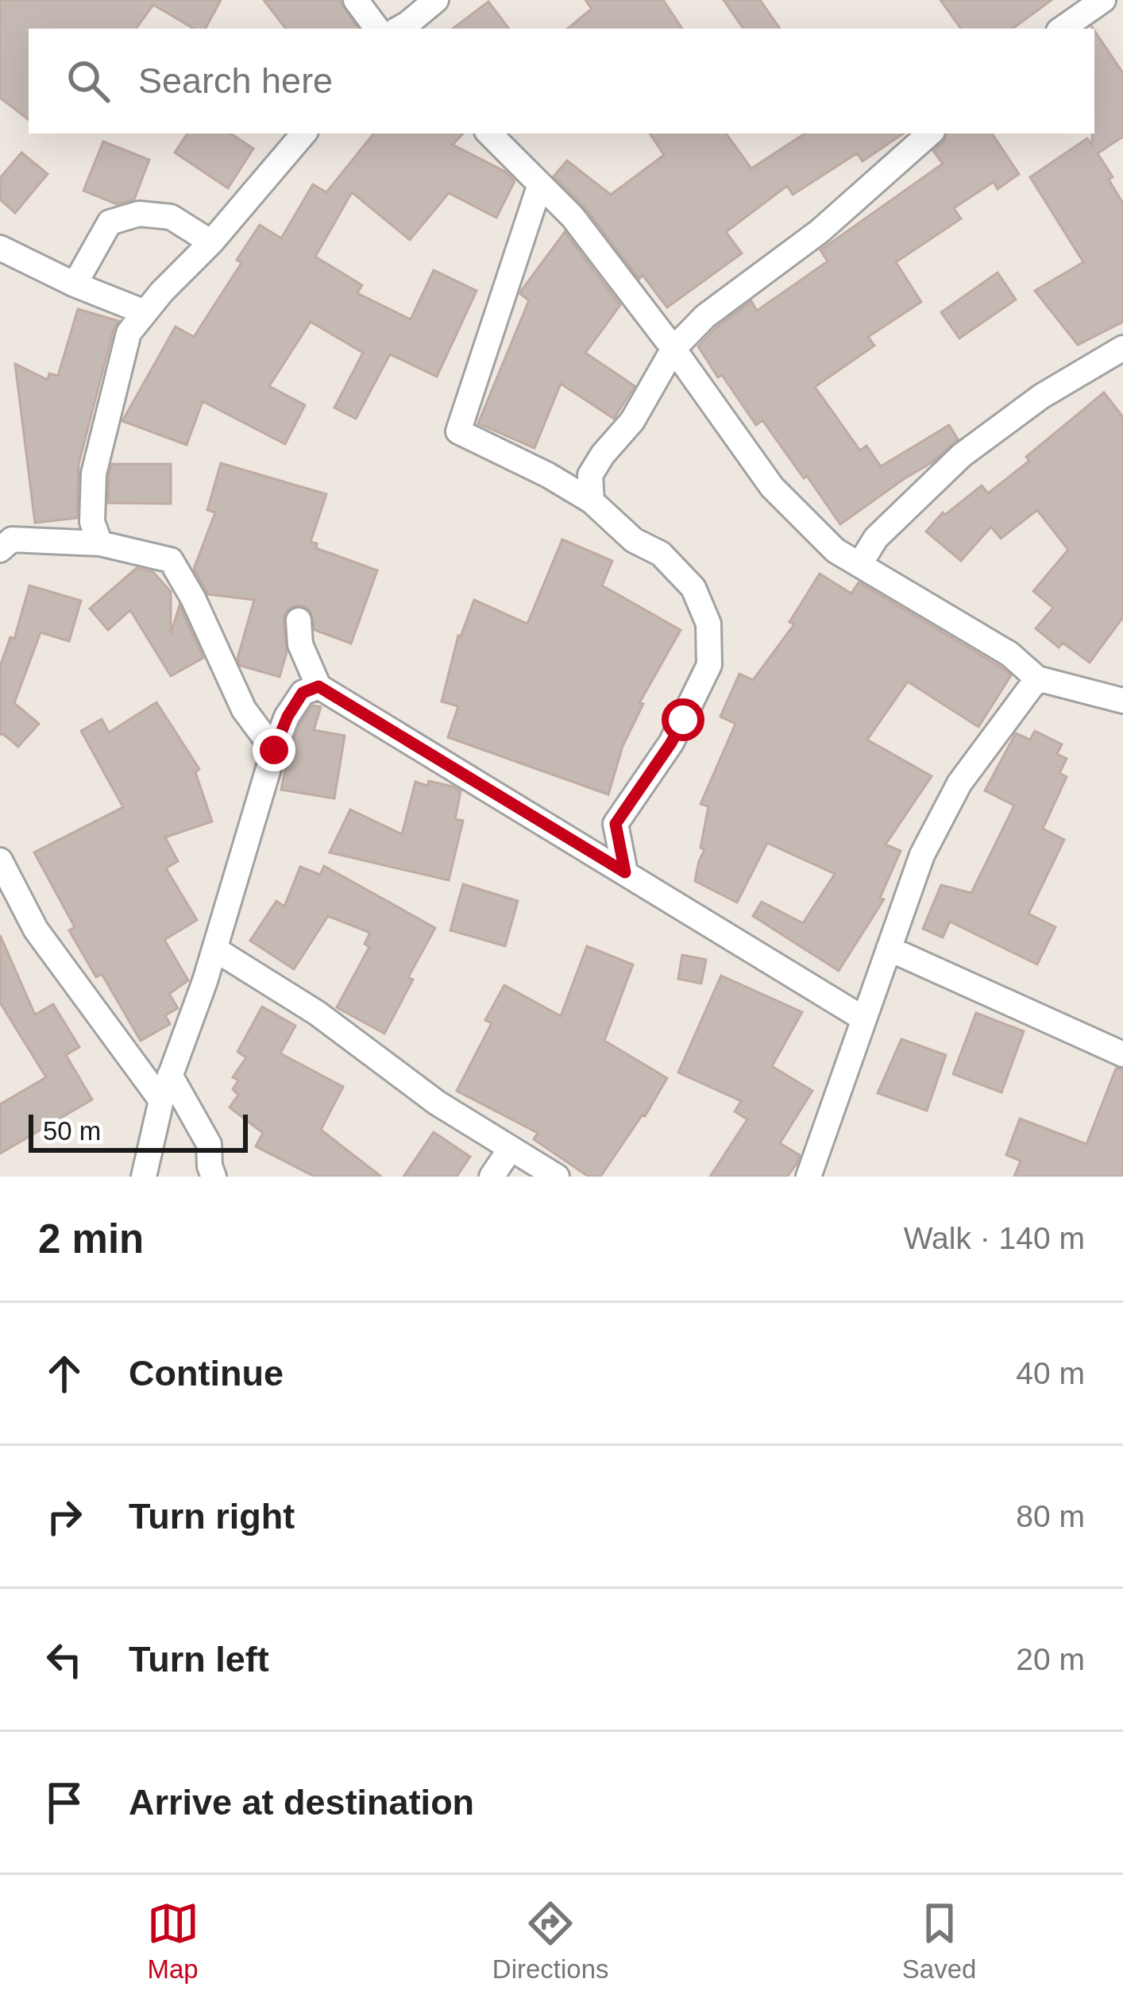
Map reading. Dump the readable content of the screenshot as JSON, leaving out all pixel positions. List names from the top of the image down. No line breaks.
{"scale_bar":"50 m","page":{"search":"Search here","scale":"50 m","heading":["2 min","Walk · 140 m"],"list":[["Continue","40 m"],["Turn right","80 m"],["Turn left","20 m"],"Arrive at destination"],"nav":["Map","Directions","Saved"]}}
